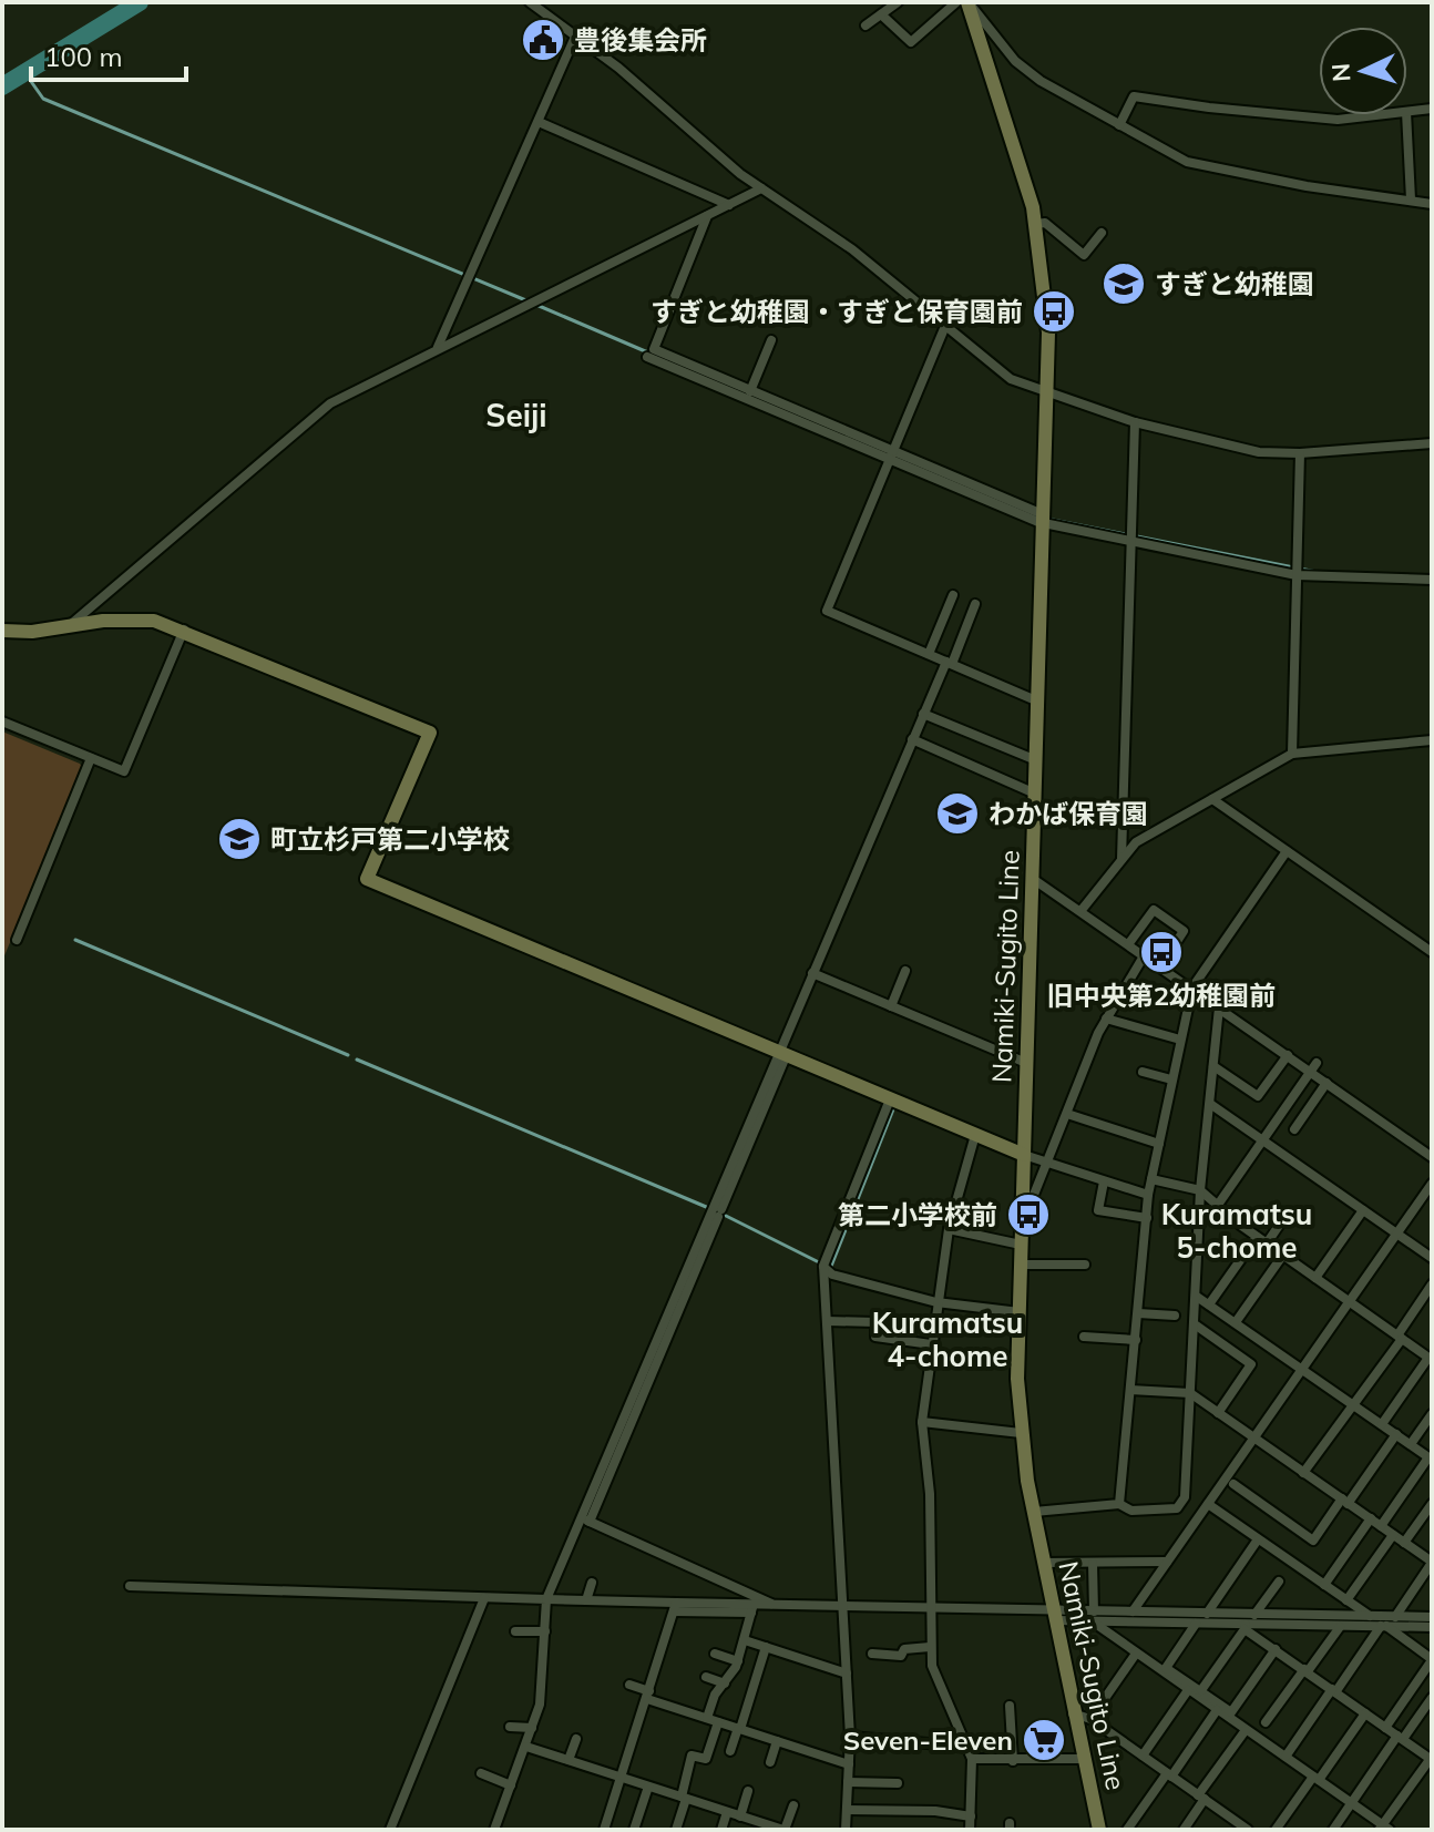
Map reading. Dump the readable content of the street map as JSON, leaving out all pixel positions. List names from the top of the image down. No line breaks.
{"streets":{"main road":["Namiki-Sugito Line"]},"districts":["Seiji","Kuramatsu 5-chome","Kuramatsu 4-chome"],"places":{"public building":["豊後集会所"],"school or university":["すぎと幼稚園","わかば保育園","町立杉戸第二小学校"],"bus stop":["すぎと幼稚園・すぎと保育園前","旧中央第2幼稚園前","第二小学校前"],"supermarket":["Seven-Eleven"]},"scale_bar":"100 m","north":"left"}
